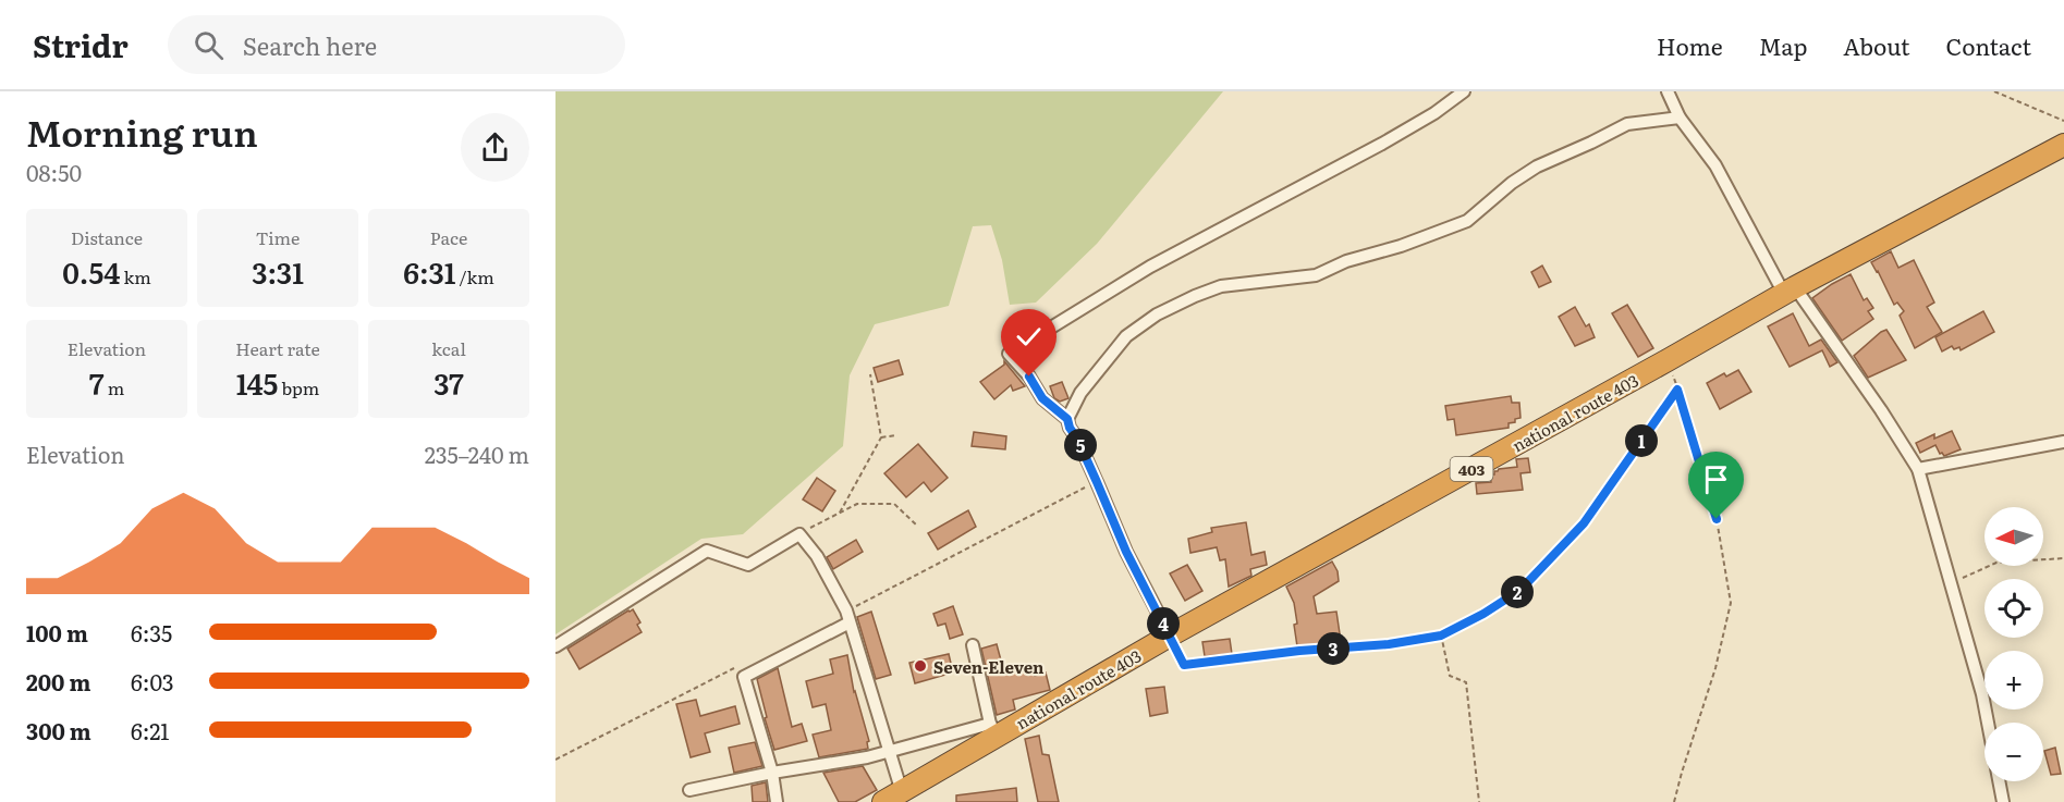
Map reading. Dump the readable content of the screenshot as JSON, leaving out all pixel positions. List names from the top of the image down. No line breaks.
{"streets":{"highway":["national route 403","403"]},"places":["Seven-Eleven"],"north":"left","page":{"header":"Stridr","search":"Search here","nav":["Home","Map","About","Contact"],"heading":["Morning run","08:50"],"stats":[["Distance","0.54 km"],["Time","3:31"],["Pace","6:31 /km"],["Elevation","7 m"],["Heart rate","145 bpm"],["kcal","37"]],"chart":["Elevation","235–240 m"],"pins":["1","5","2","4","3"],"map_buttons":["+","−"],"list":[{"name":"100 m","note":"6:35"},{"name":"200 m","note":"6:03"},{"name":"300 m","note":"6:21"}]}}
